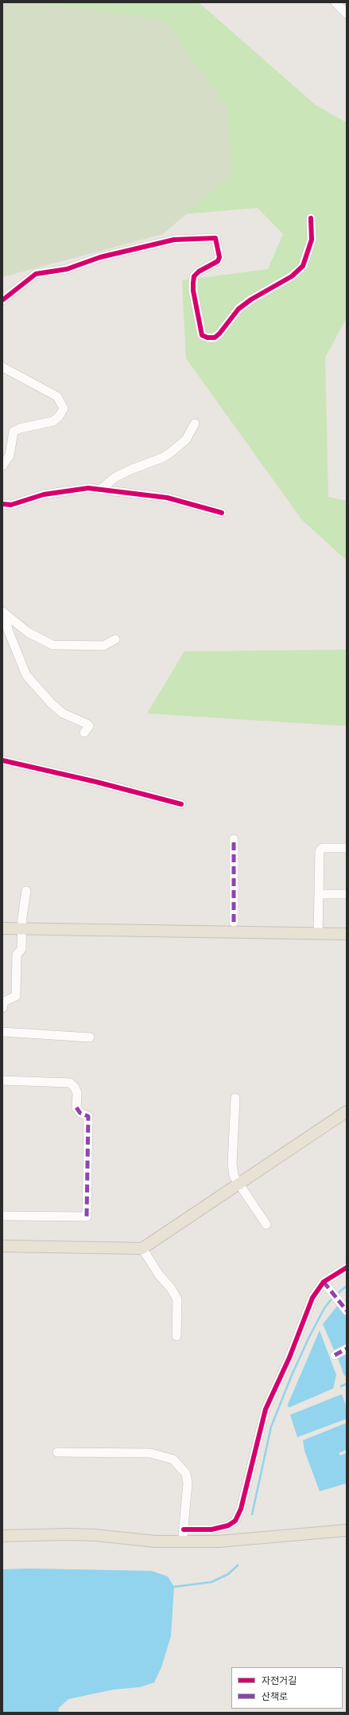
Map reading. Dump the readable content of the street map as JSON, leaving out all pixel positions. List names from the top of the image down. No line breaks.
{"legend":["자전거길","산책로"]}
